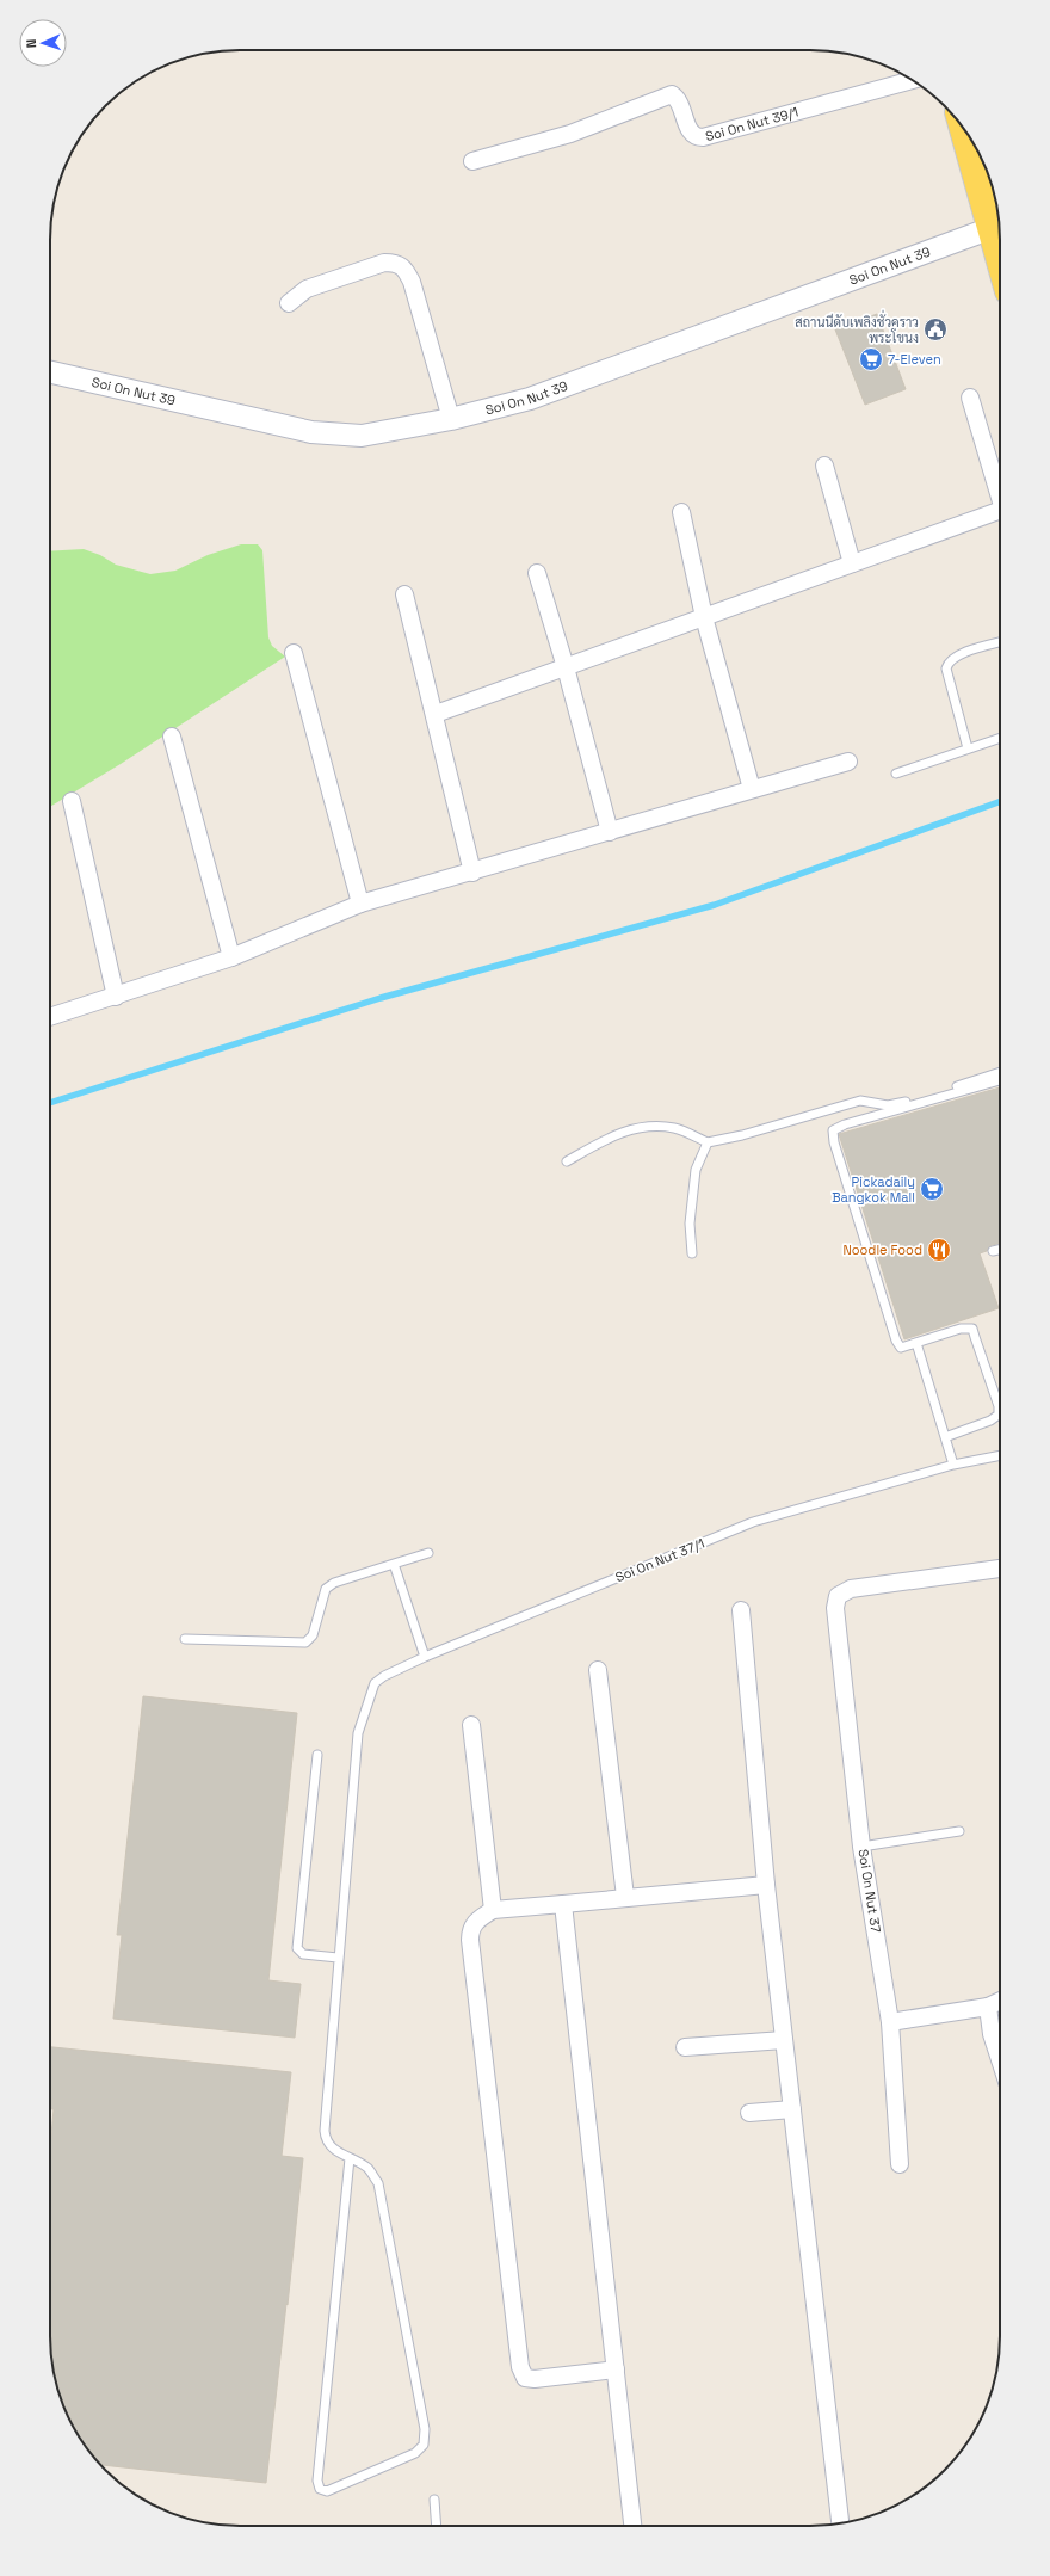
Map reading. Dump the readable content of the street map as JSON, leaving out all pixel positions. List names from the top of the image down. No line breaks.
{"streets":{"street":["Soi On Nut 39/1","Soi On Nut 39","Soi On Nut 37"],"lane":["Soi On Nut 37/1"]},"places":{"public building":["สถานนีดับเพลิงชั่วคราว พระโขนง"],"supermarket":["7-Eleven","Pickadaily Bangkok Mall"],"restaurant":["Noodle Food"]},"north":"left"}
